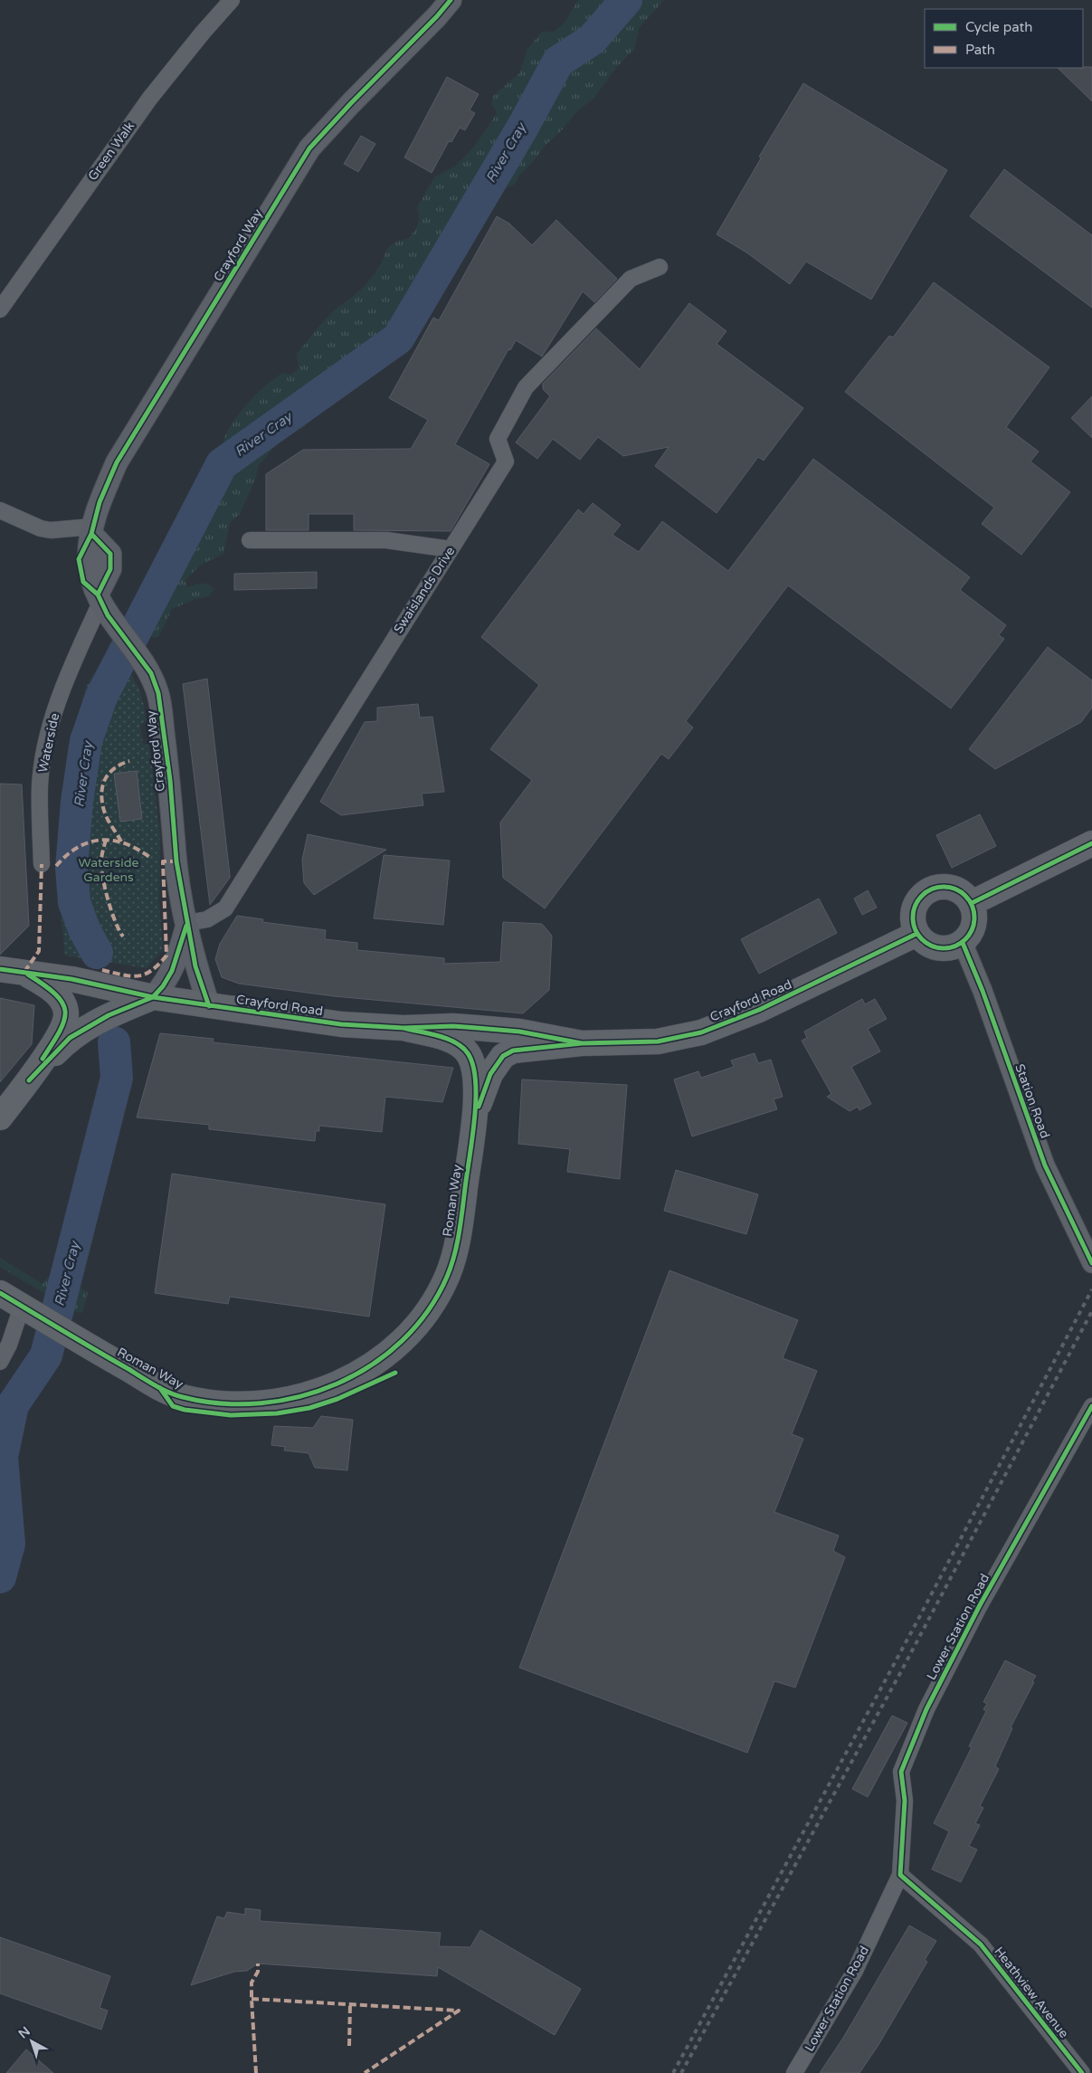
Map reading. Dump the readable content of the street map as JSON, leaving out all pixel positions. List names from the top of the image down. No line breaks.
{"streets":{"main road":["Crayford Way","Crayford Road","Roman Way"],"street":["Green Walk","Swaislands Drive","Waterside","Station Road","Lower Station Road","Heathview Avenue"]},"crossings":[["Crayford Way","Swaislands Drive"],["Crayford Way","Waterside"],["Crayford Way","Crayford Road"],["Crayford Road","Station Road"],["Crayford Road","Roman Way"],["Lower Station Road","Heathview Avenue"]],"water":["River Cray"],"parks":["Waterside Gardens"],"legend":["Cycle path","Path"],"north":"top left"}
